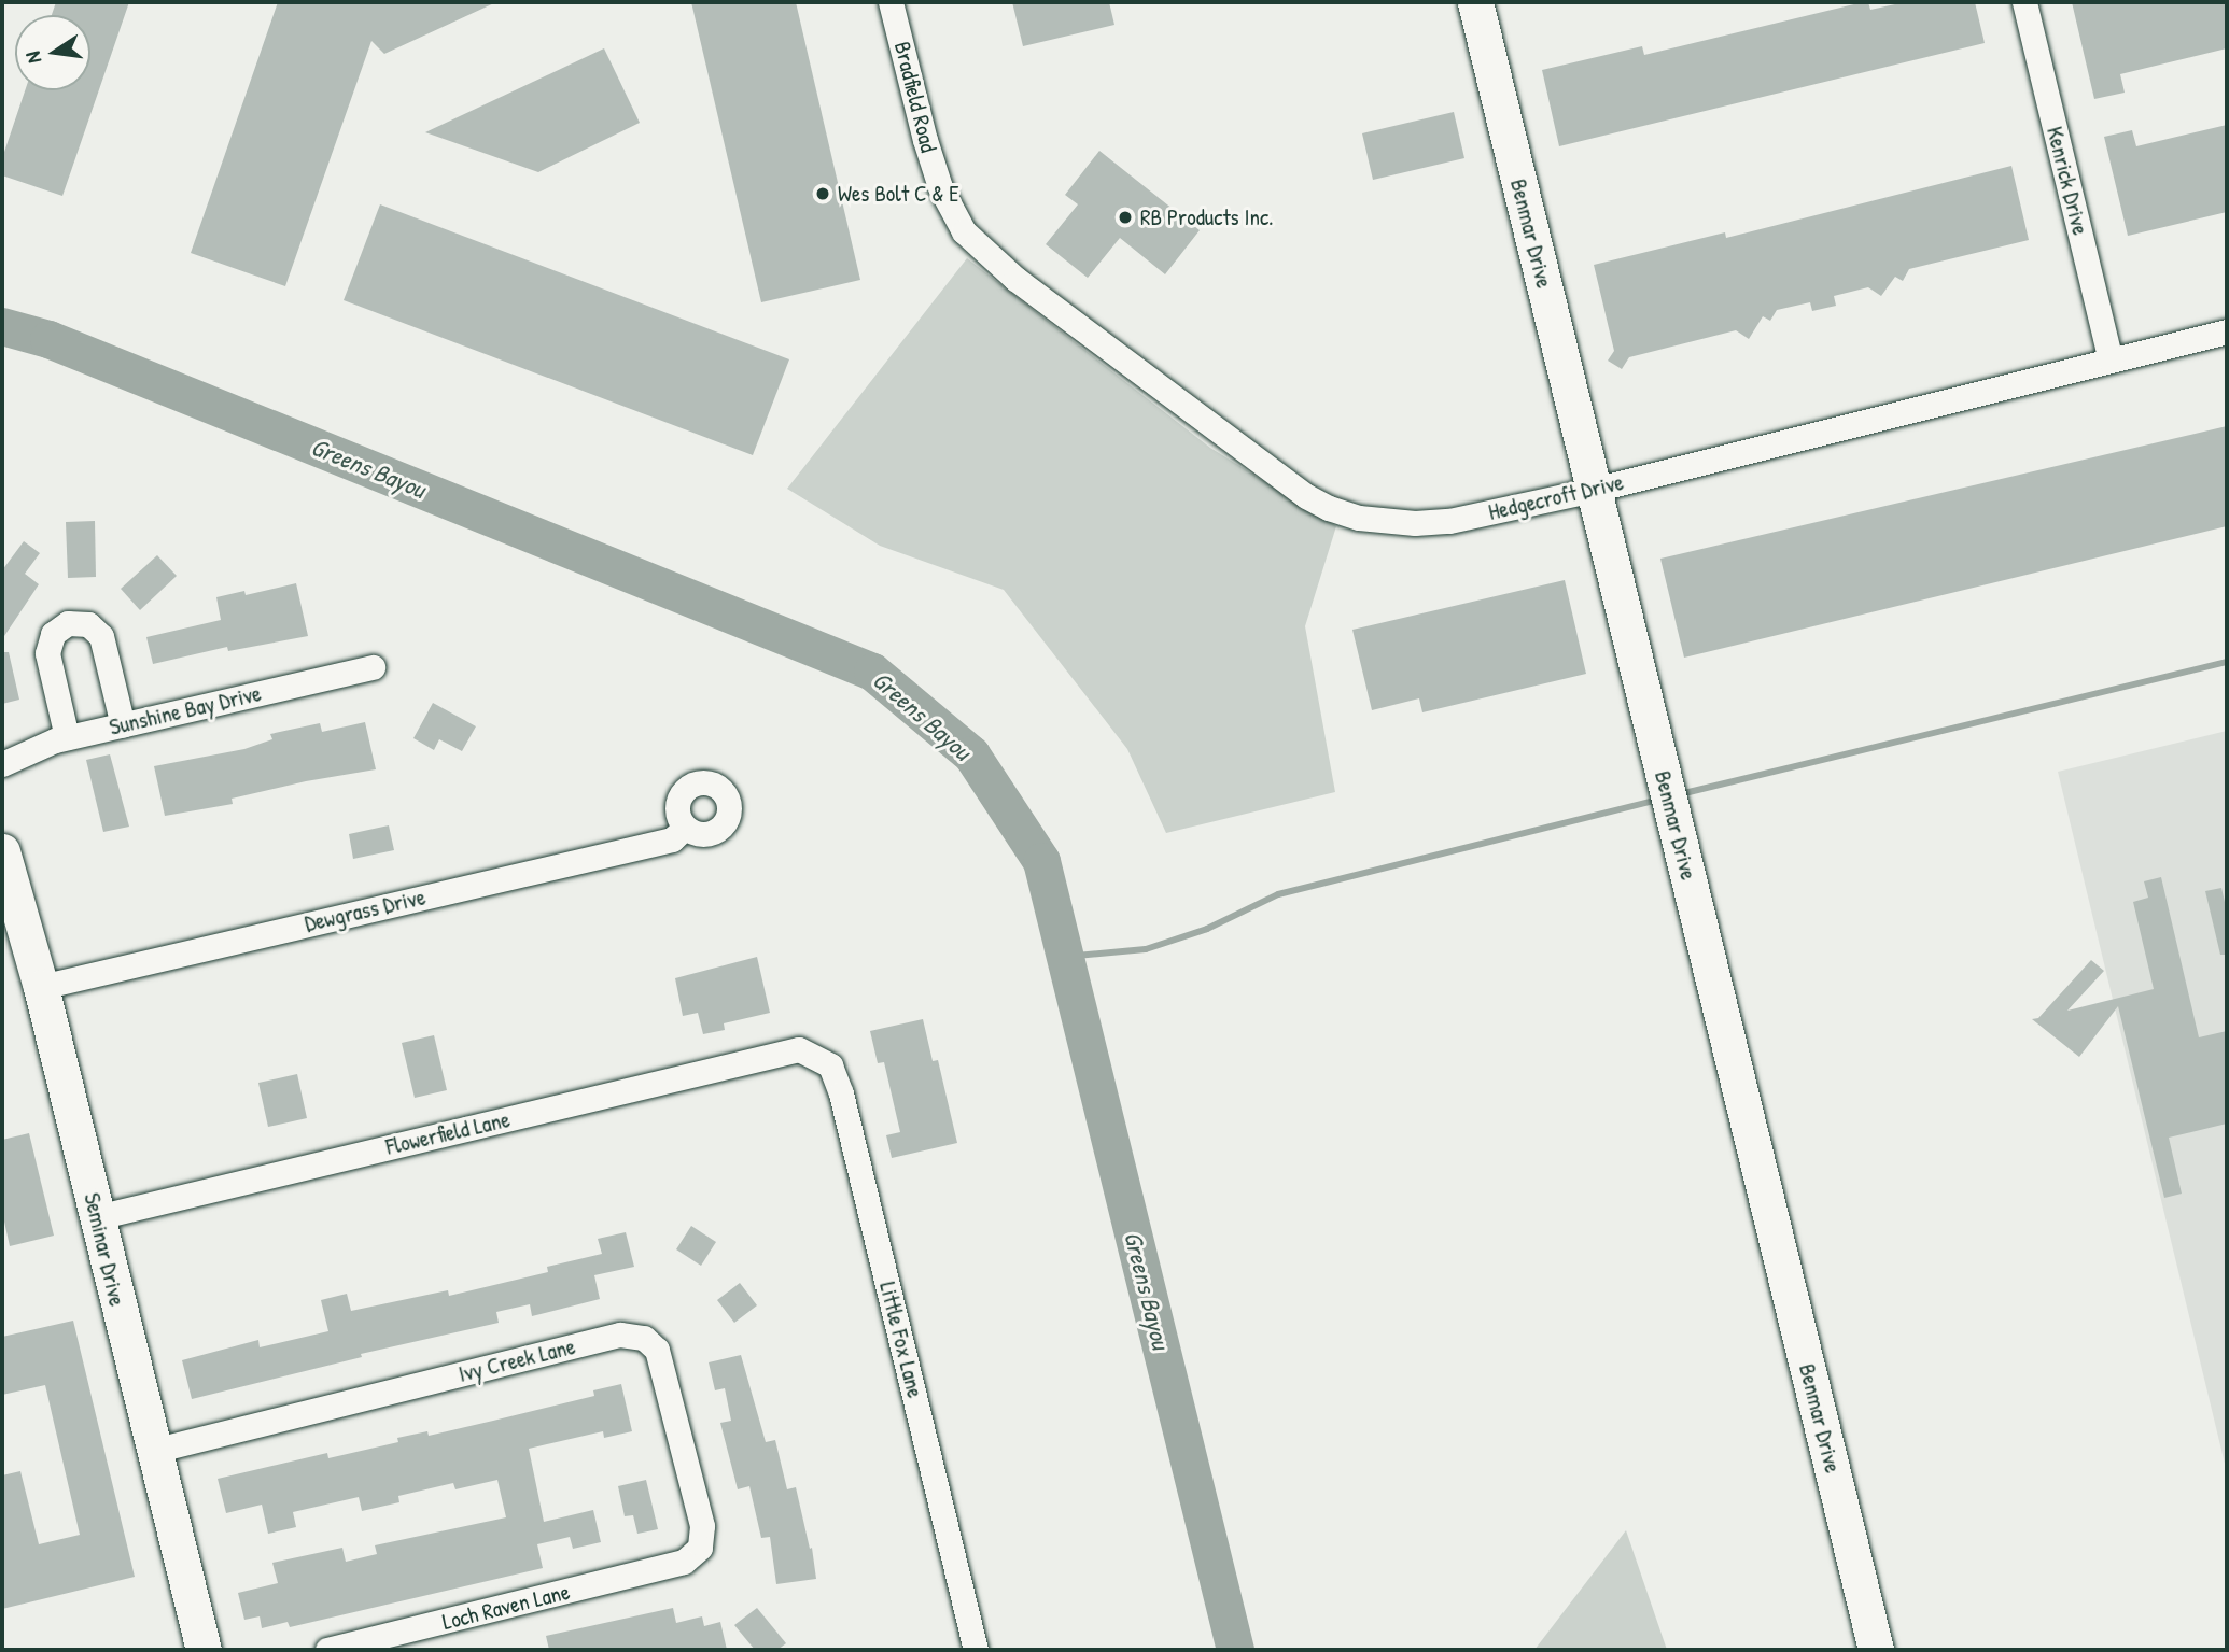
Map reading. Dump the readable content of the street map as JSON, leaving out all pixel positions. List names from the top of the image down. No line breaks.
{"streets":{"street":["Bradfield Road","Kenrick Drive","Benmar Drive","Hedgecroft Drive","Sunshine Bay Drive","Dewgrass Drive","Flowerfield Lane","Seminar Drive","Little Fox Lane","Ivy Creek Lane","Loch Raven Lane"]},"crossings":[["Bradfield Road","Hedgecroft Drive"],["Kenrick Drive","Hedgecroft Drive"],["Benmar Drive","Hedgecroft Drive"],["Dewgrass Drive","Seminar Drive"],["Flowerfield Lane","Seminar Drive"],["Flowerfield Lane","Little Fox Lane"],["Seminar Drive","Ivy Creek Lane"],["Ivy Creek Lane","Loch Raven Lane"]],"water":["Greens Bayou"],"places":["Wes Bolt C & E","RB Products Inc."],"north":"left"}
